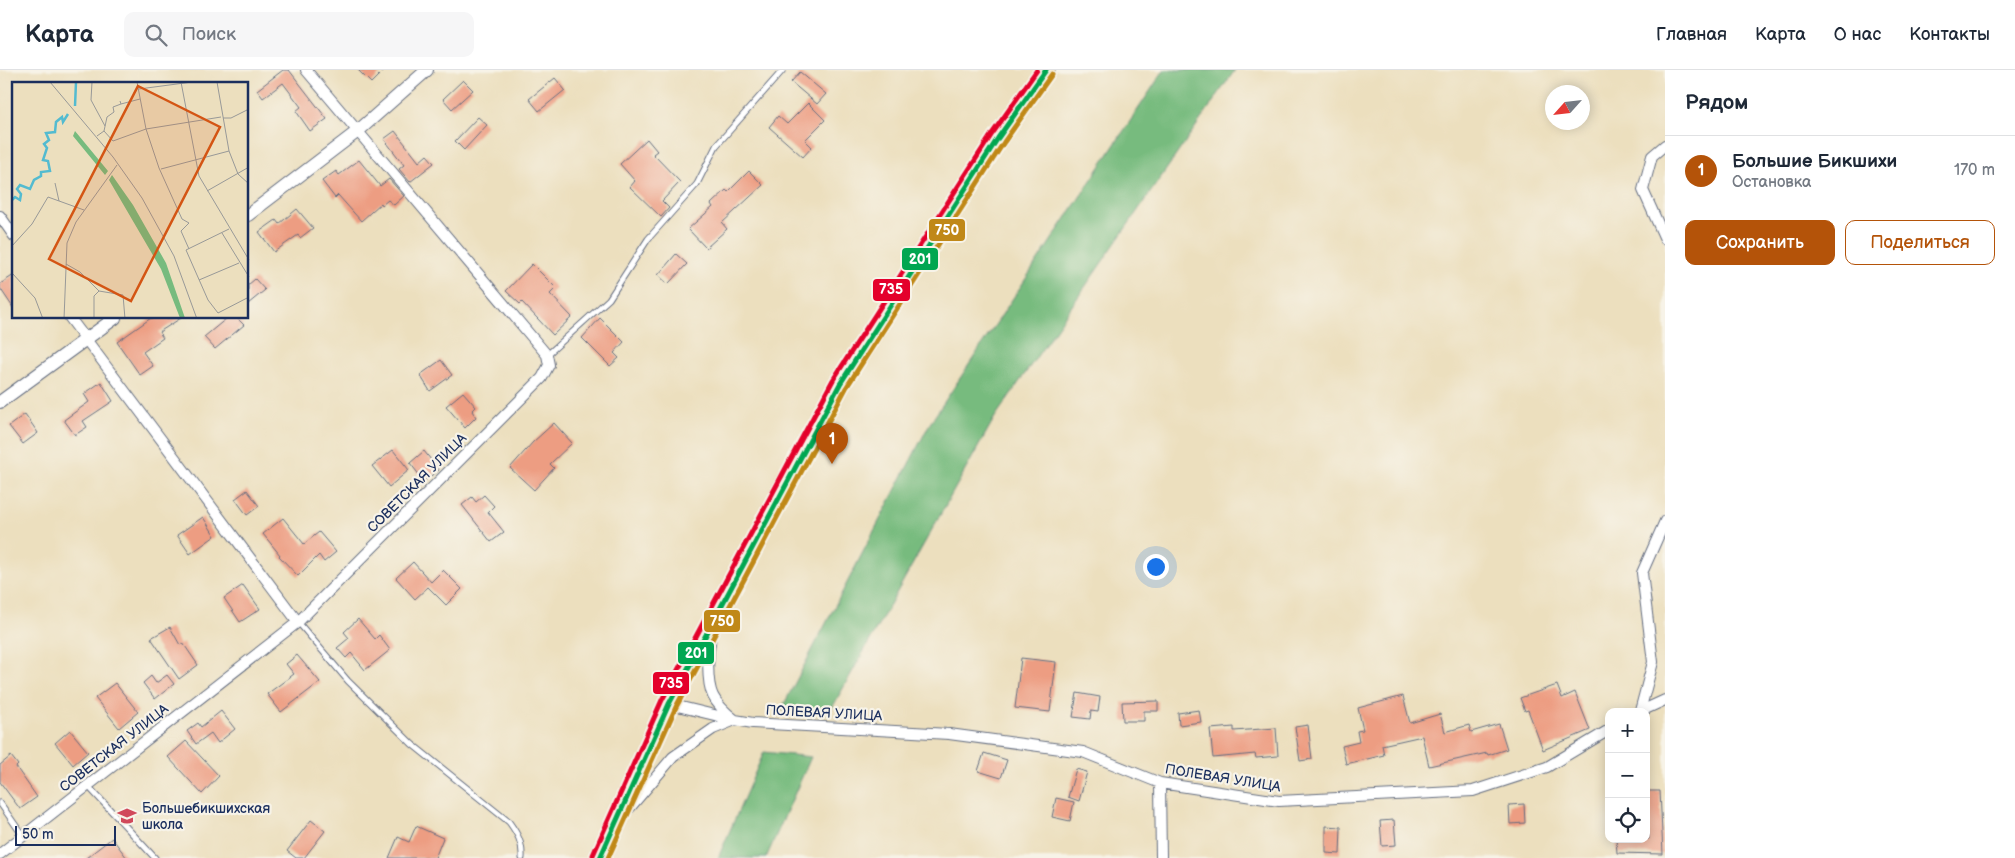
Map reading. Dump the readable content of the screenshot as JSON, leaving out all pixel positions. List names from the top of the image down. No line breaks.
{"streets":{"street":["СОВЕТСКАЯ УЛИЦА","ПОЛЕВАЯ УЛИЦА"]},"places":{"school or university":["Большебикшихская школа"]},"lines":["transit line 201","transit line 735","transit line 750"],"scale_bar":"50 m","north":"bottom left","page":{"header":"Карта","search":"Поиск","nav":["Главная","Карта","О нас","Контакты"],"heading":"Рядом","list":[{"mark":"1","name":"Большие Бикшихи","note":"Остановка","value":"170 m"}],"buttons":["Сохранить","Поделиться"],"pins":"1","map_buttons":["+","−"],"scale":"50 m"}}
